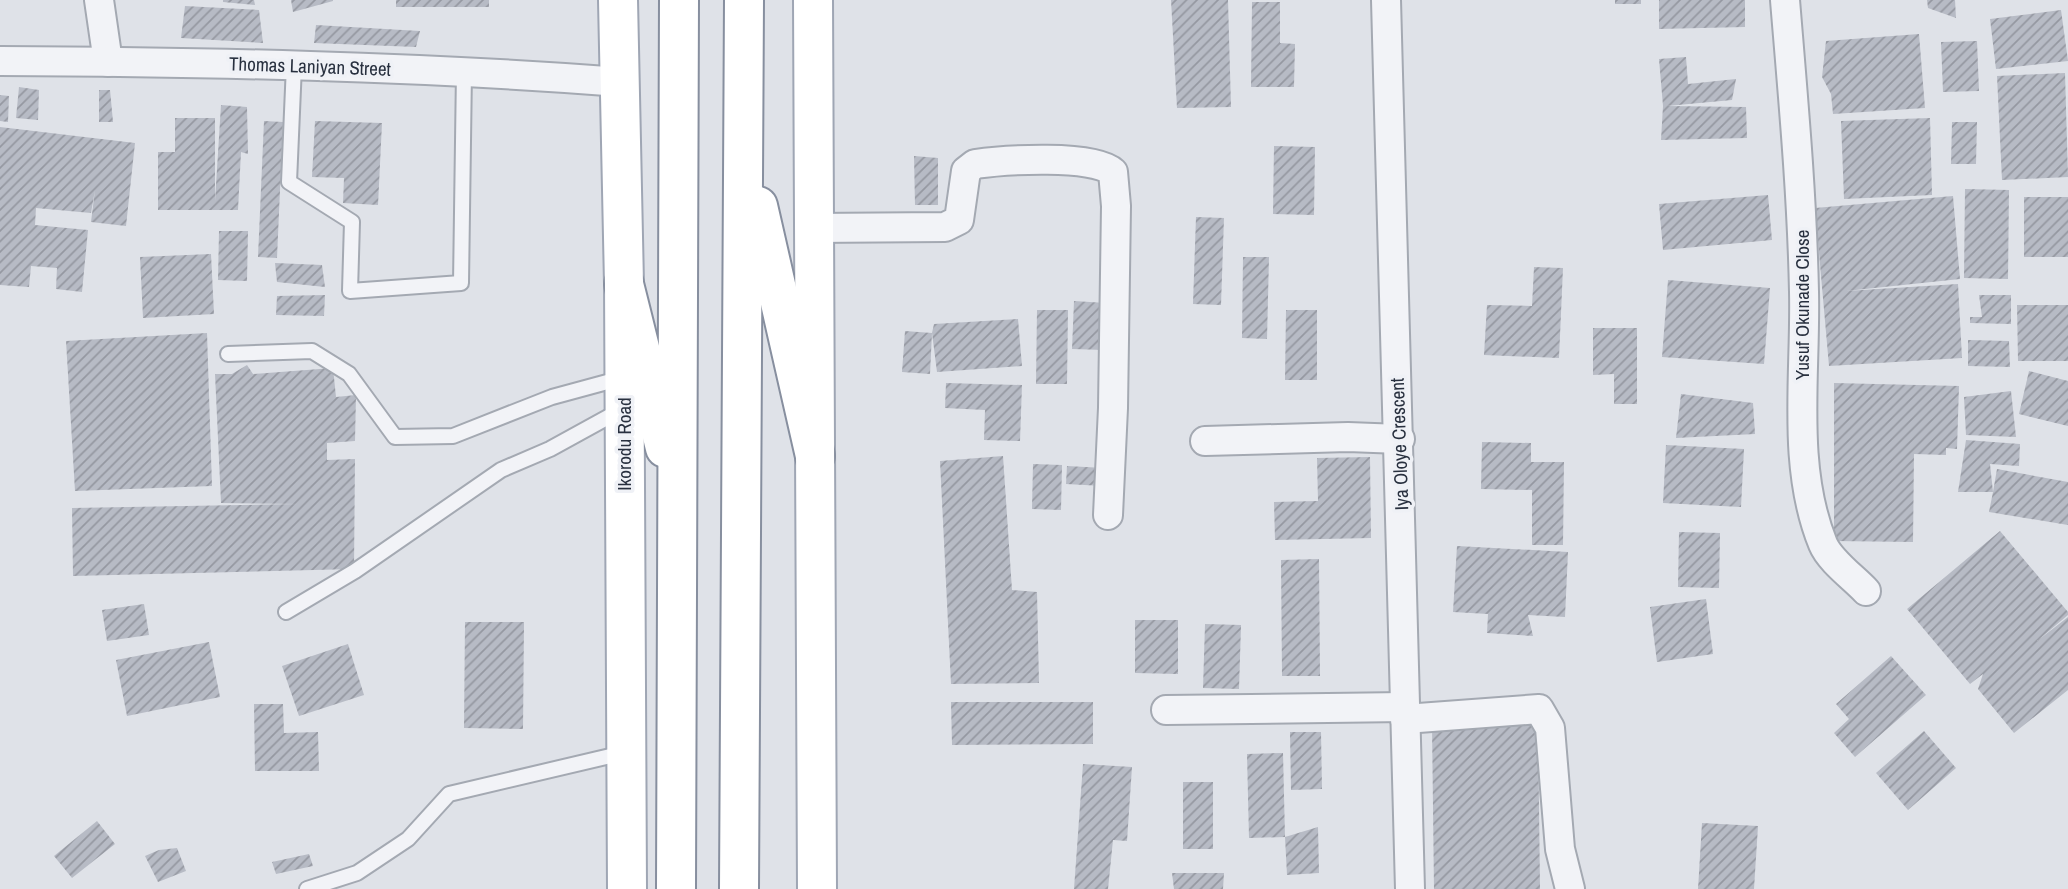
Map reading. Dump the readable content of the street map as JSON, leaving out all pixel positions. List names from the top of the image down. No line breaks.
{"streets":{"main road":["Ikorodu Road"],"street":["Thomas Laniyan Street","Yusuf Okunade Close","Iya Oloye Crescent"]},"crossings":[["Thomas Laniyan Street","Ikorodu Road"]]}
